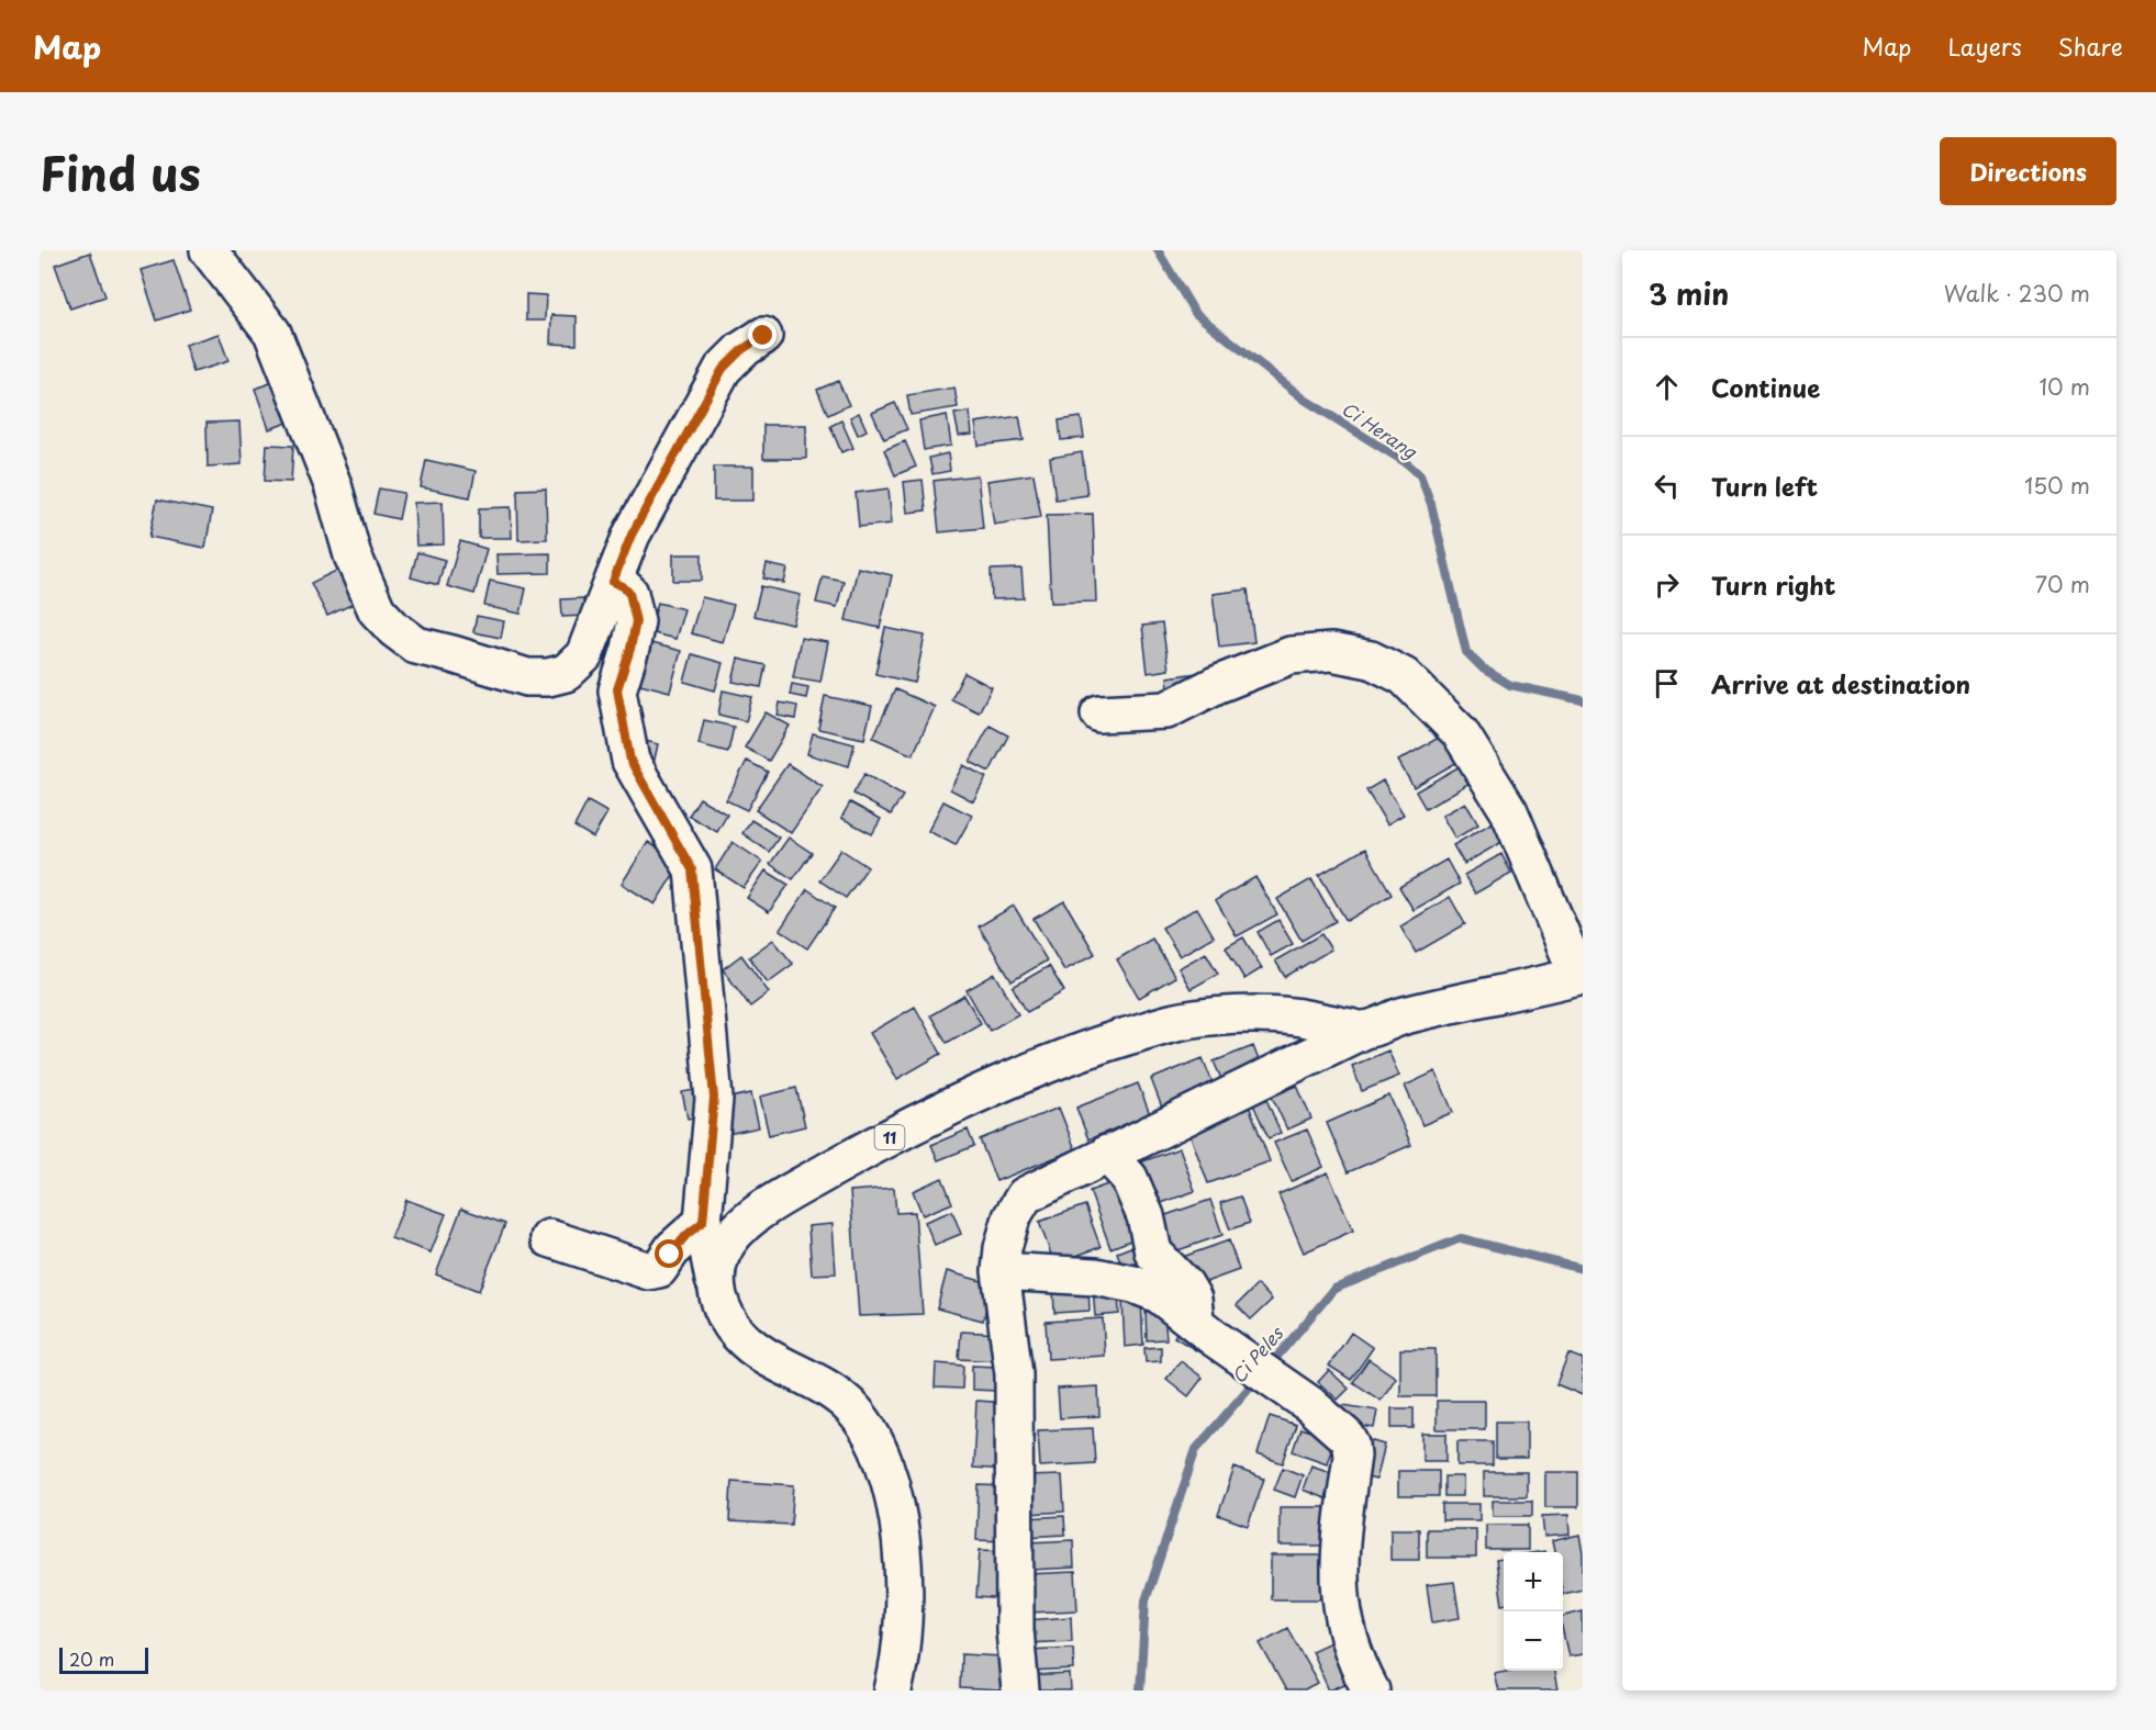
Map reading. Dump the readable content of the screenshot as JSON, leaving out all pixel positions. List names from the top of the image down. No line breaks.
{"streets":{"main road":["11"]},"water":["Ci Herang","Ci Peles"],"scale_bar":"20 m","page":{"header":"Map","nav":["Map","Layers","Share"],"title":"Find us","buttons":"Directions","heading":["3 min","Walk · 230 m"],"list":[["Continue","10 m"],["Turn left","150 m"],["Turn right","70 m"],"Arrive at destination"],"map_buttons":["+","−"],"scale":"20 m"}}
